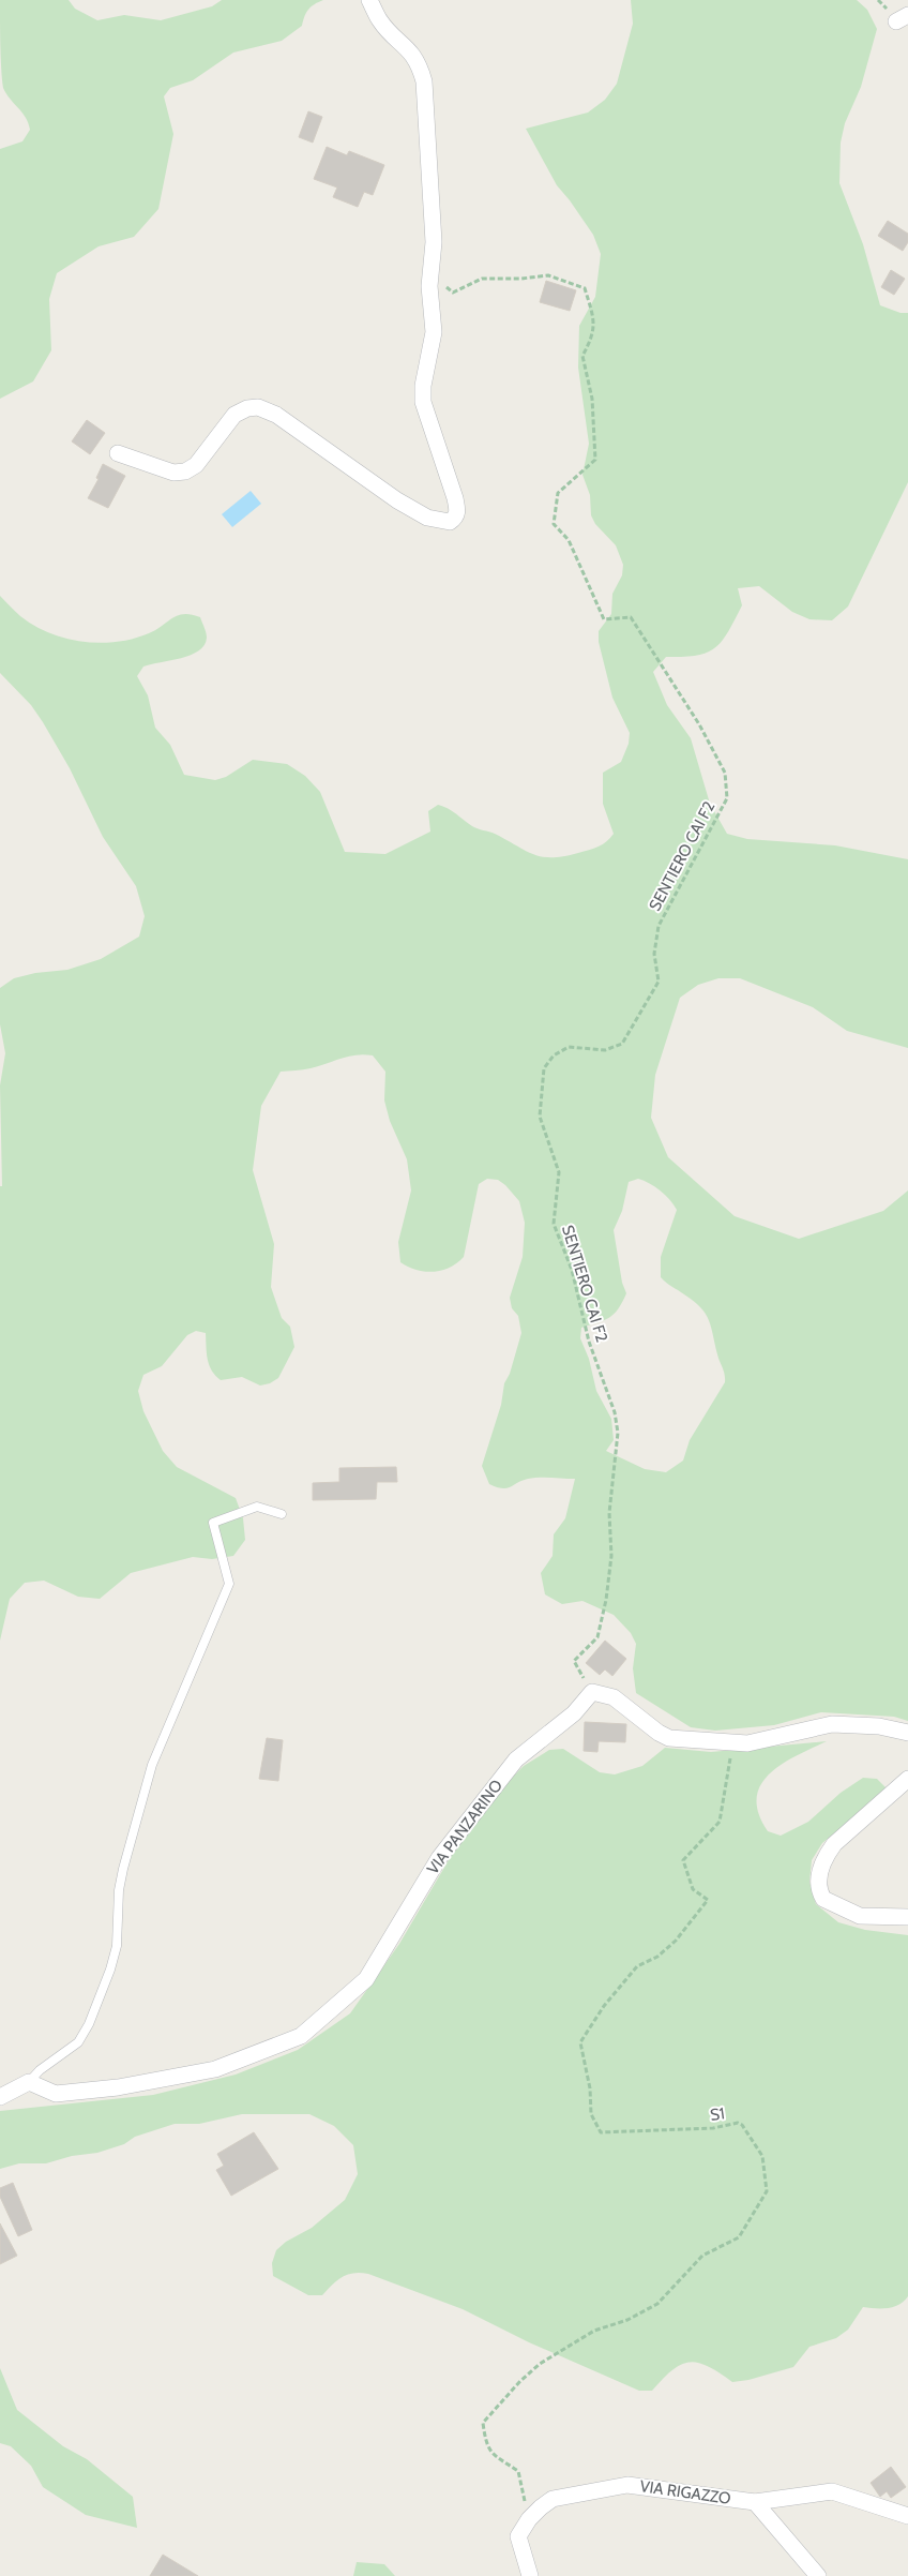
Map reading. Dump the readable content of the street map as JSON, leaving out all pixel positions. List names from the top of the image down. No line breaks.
{"streets":{"street":["VIA PANZARINO","VIA RIGAZZO"],"path":["SENTIERO CAI F2","S1"]},"crossings":[["SENTIERO CAI F2","VIA PANZARINO"],["S1","VIA RIGAZZO"]]}
